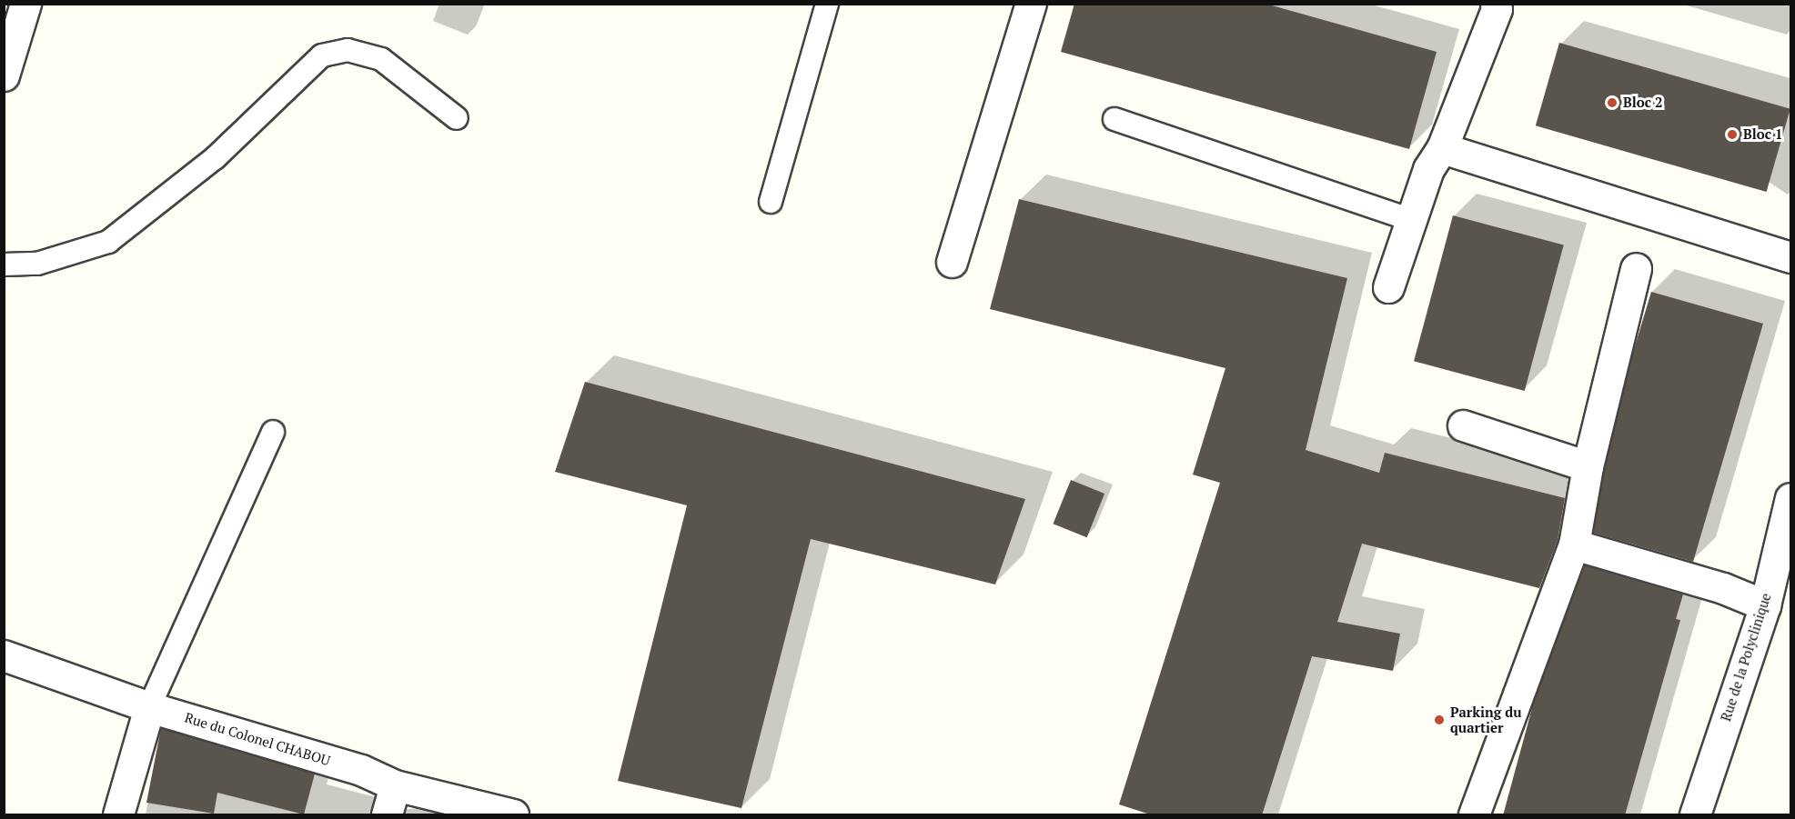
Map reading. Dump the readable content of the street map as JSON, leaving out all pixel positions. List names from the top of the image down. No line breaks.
{"streets":{"street":["Rue de la Polyclinique","Rue du Colonel CHABOU"]},"places":["Bloc 2","Bloc 1","Parking du quartier"]}
